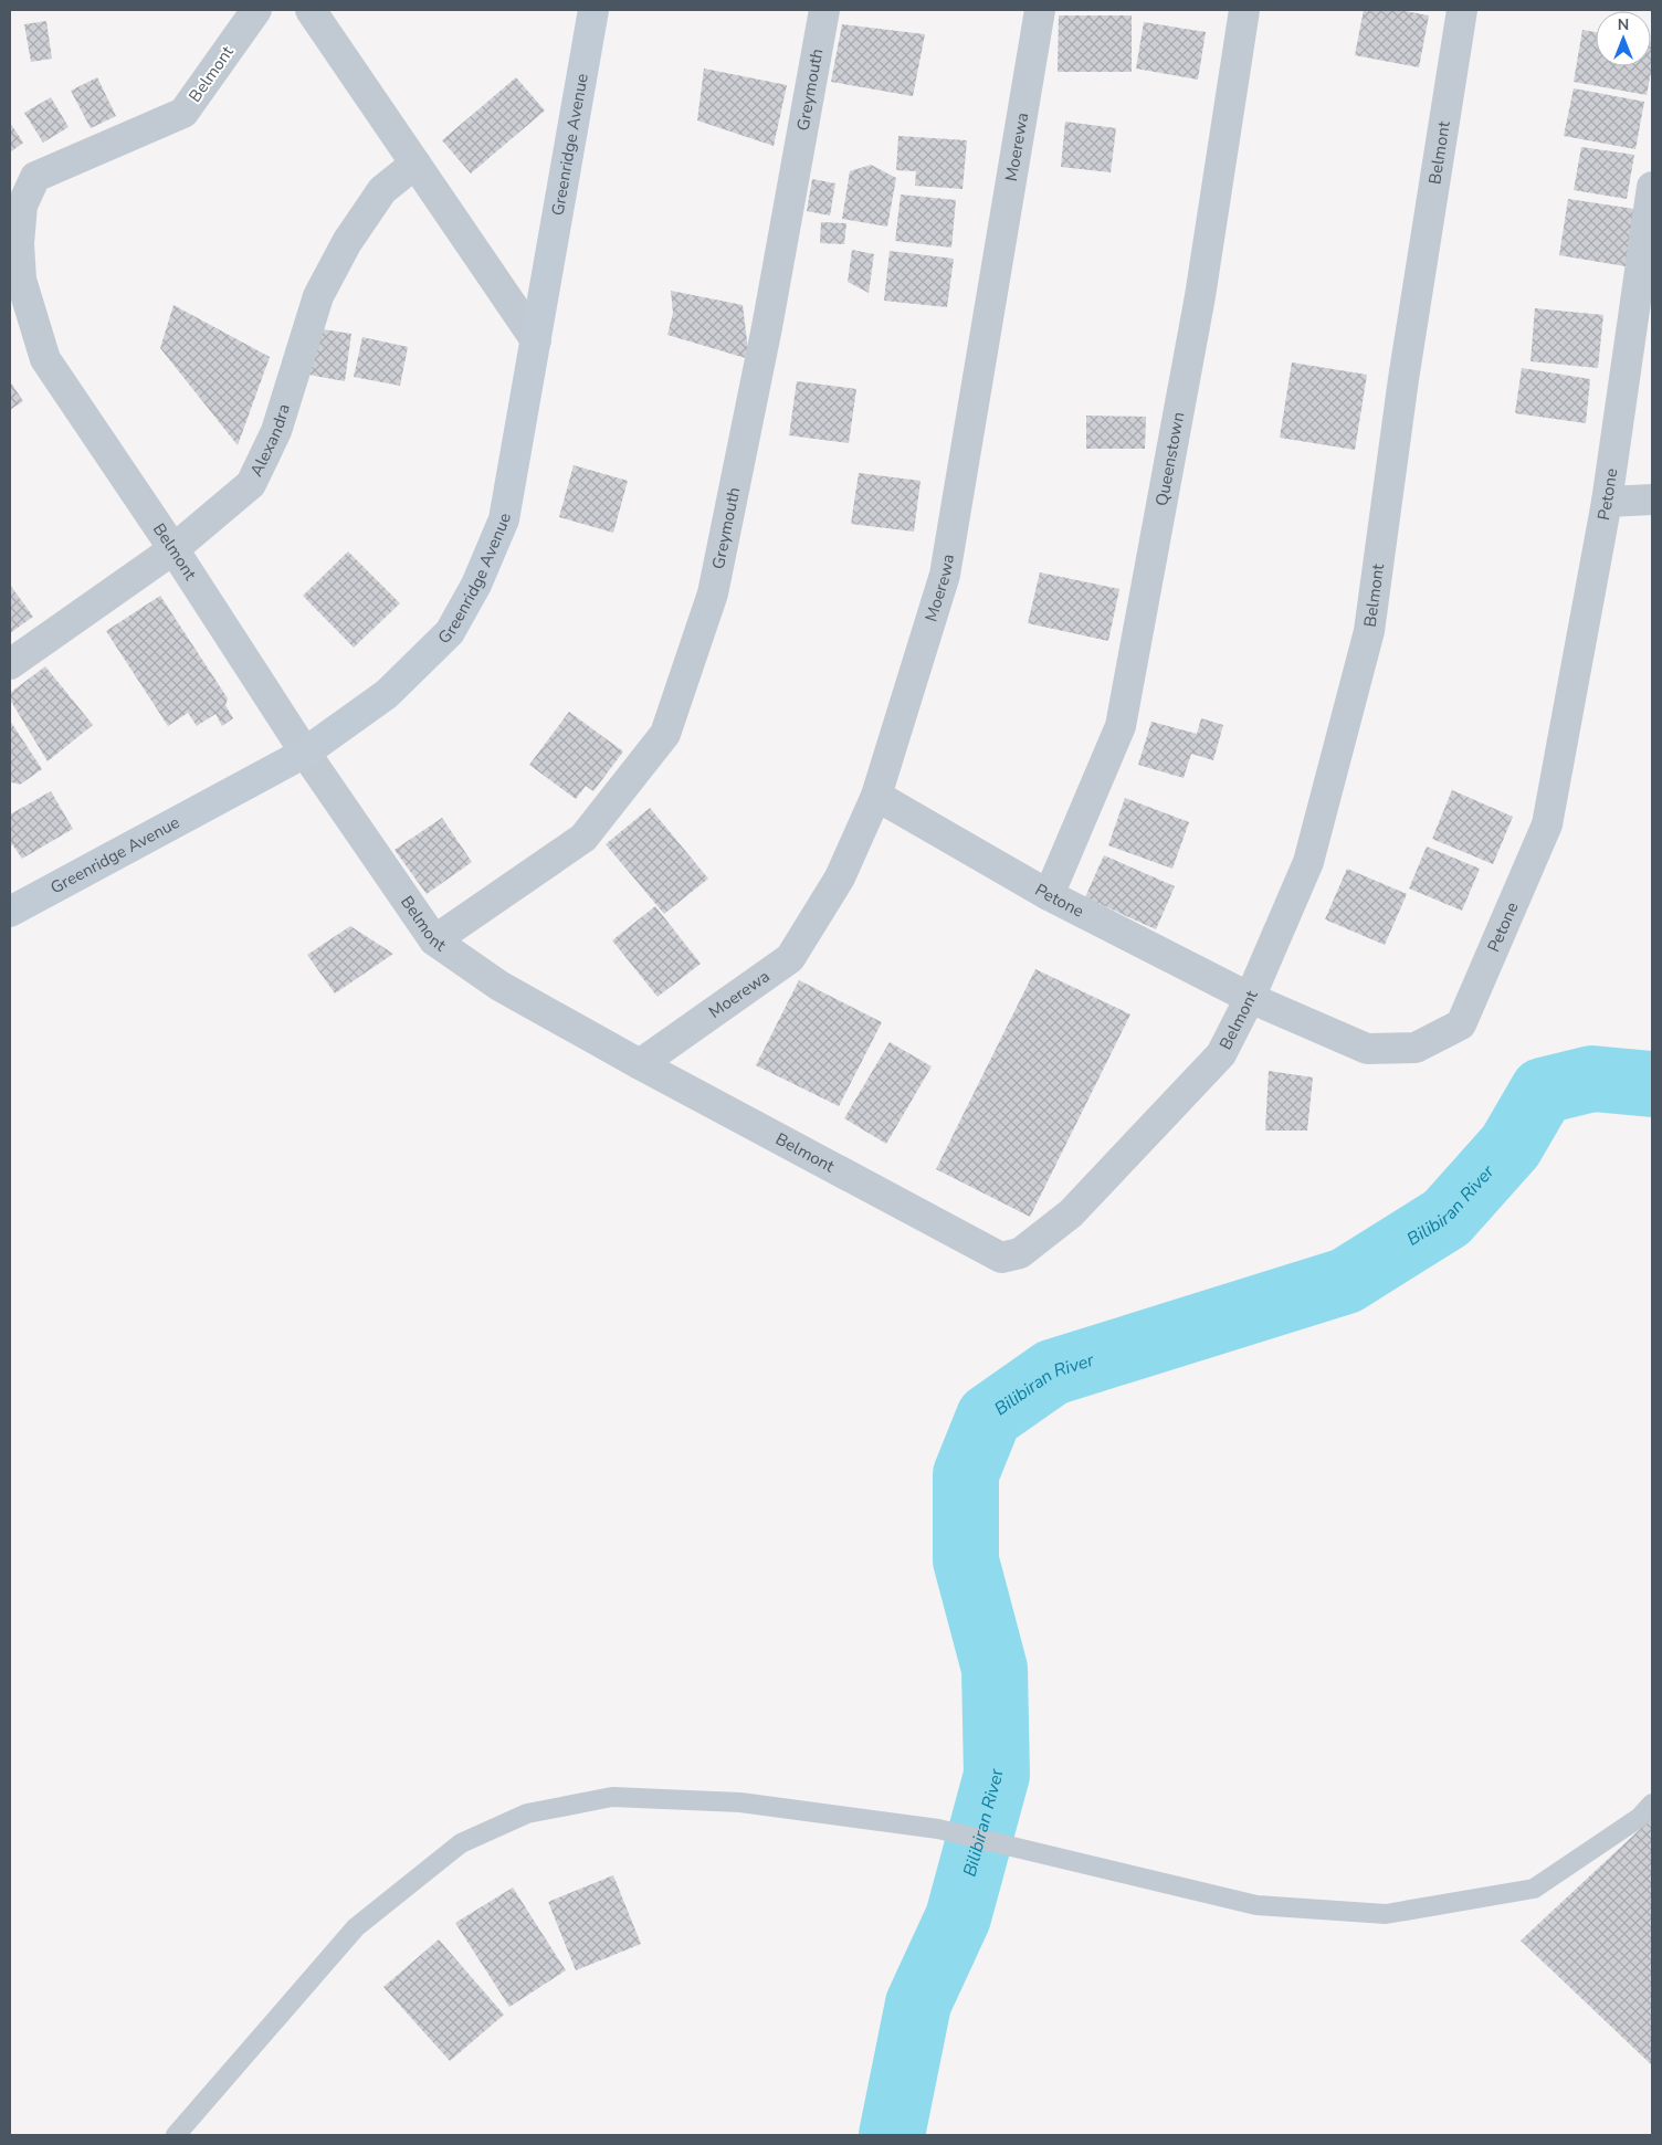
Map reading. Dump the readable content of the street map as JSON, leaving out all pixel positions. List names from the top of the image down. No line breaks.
{"streets":{"street":["Belmont","Greymouth","Greenridge Avenue","Moerewa","Alexandra","Queenstown","Petone"]},"crossings":[["Belmont","Greymouth"],["Belmont","Greenridge Avenue"],["Belmont","Moerewa"],["Belmont","Alexandra"],["Belmont","Petone"],["Moerewa","Petone"],["Queenstown","Petone"]],"water":["Bilibiran River"],"north":"top"}
